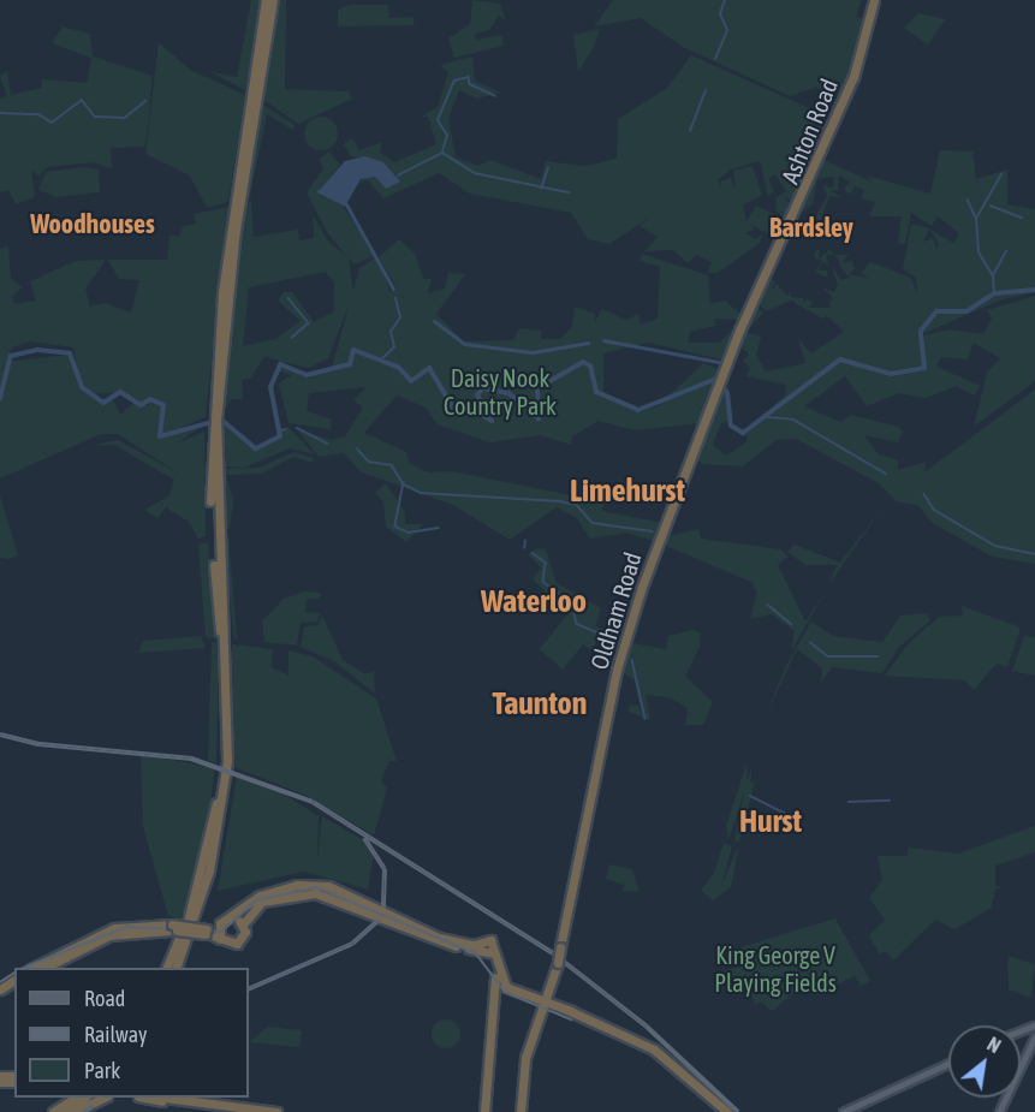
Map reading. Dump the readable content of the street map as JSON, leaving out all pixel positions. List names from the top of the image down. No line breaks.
{"streets":{"highway":["Ashton Road","Oldham Road"]},"crossings":[["Ashton Road","Oldham Road"]],"districts":["Woodhouses","Bardsley","Limehurst","Waterloo","Taunton","Hurst"],"parks":["Daisy Nook Country Park","King George V Playing Fields"],"legend":["Road","Railway","Park"],"north":"top right"}
